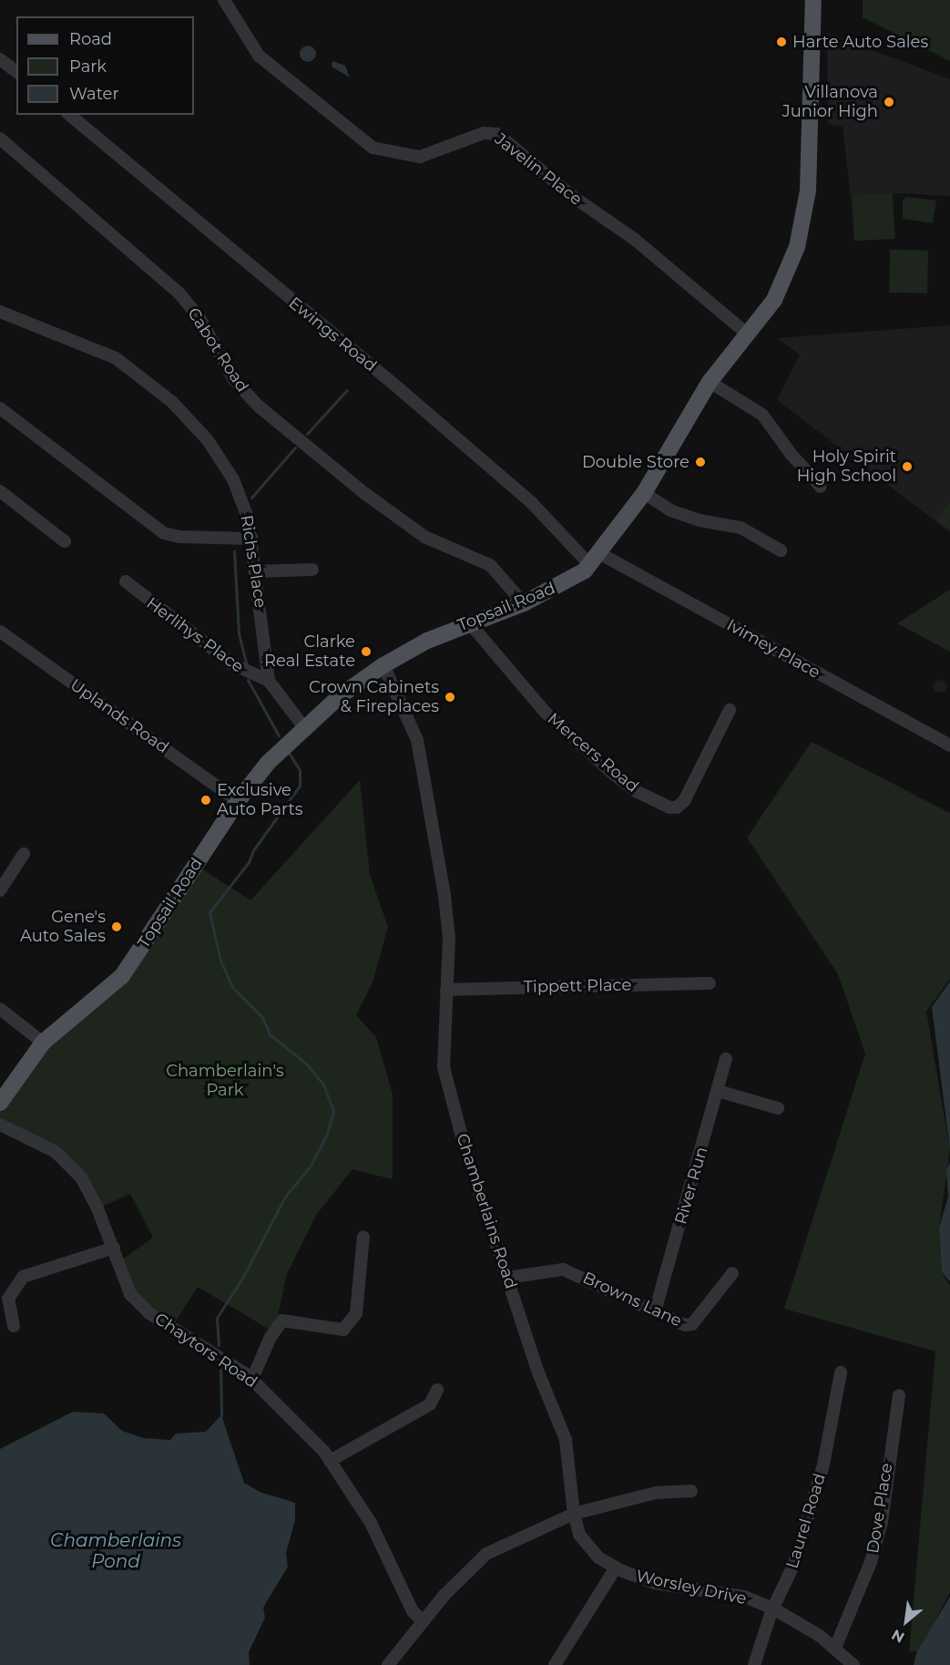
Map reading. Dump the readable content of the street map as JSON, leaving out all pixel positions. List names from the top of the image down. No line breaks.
{"streets":{"main road":["Topsail Road"],"street":["Javelin Place","Ewings Road","Cabot Road","Richs Place","Herlihys Place","Ivimey Place","Uplands Road","Mercers Road","Tippett Place","River Run","Chamberlains Road","Browns Lane","Chaytors Road","Dove Place","Laurel Road","Worsley Drive"]},"crossings":[["Javelin Place","Topsail Road"],["Ewings Road","Topsail Road"],["Ewings Road","Ivimey Place"],["Cabot Road","Topsail Road"],["Richs Place","Herlihys Place"],["Topsail Road","Ivimey Place"],["Topsail Road","Uplands Road"],["Topsail Road","Mercers Road"],["Topsail Road","Chamberlains Road"],["Tippett Place","Chamberlains Road"],["River Run","Browns Lane"],["Chamberlains Road","Browns Lane"],["Chamberlains Road","Worsley Drive"],["Dove Place","Worsley Drive"],["Laurel Road","Worsley Drive"]],"water":["Chamberlains Pond"],"parks":["Chamberlain's Park"],"places":["Harte Auto Sales","Villanova Junior High","Double Store","Holy Spirit High School","Clarke Real Estate","Crown Cabinets & Fireplaces","Exclusive Auto Parts","Gene's Auto Sales"],"legend":["Road","Park","Water"],"north":"bottom left"}
